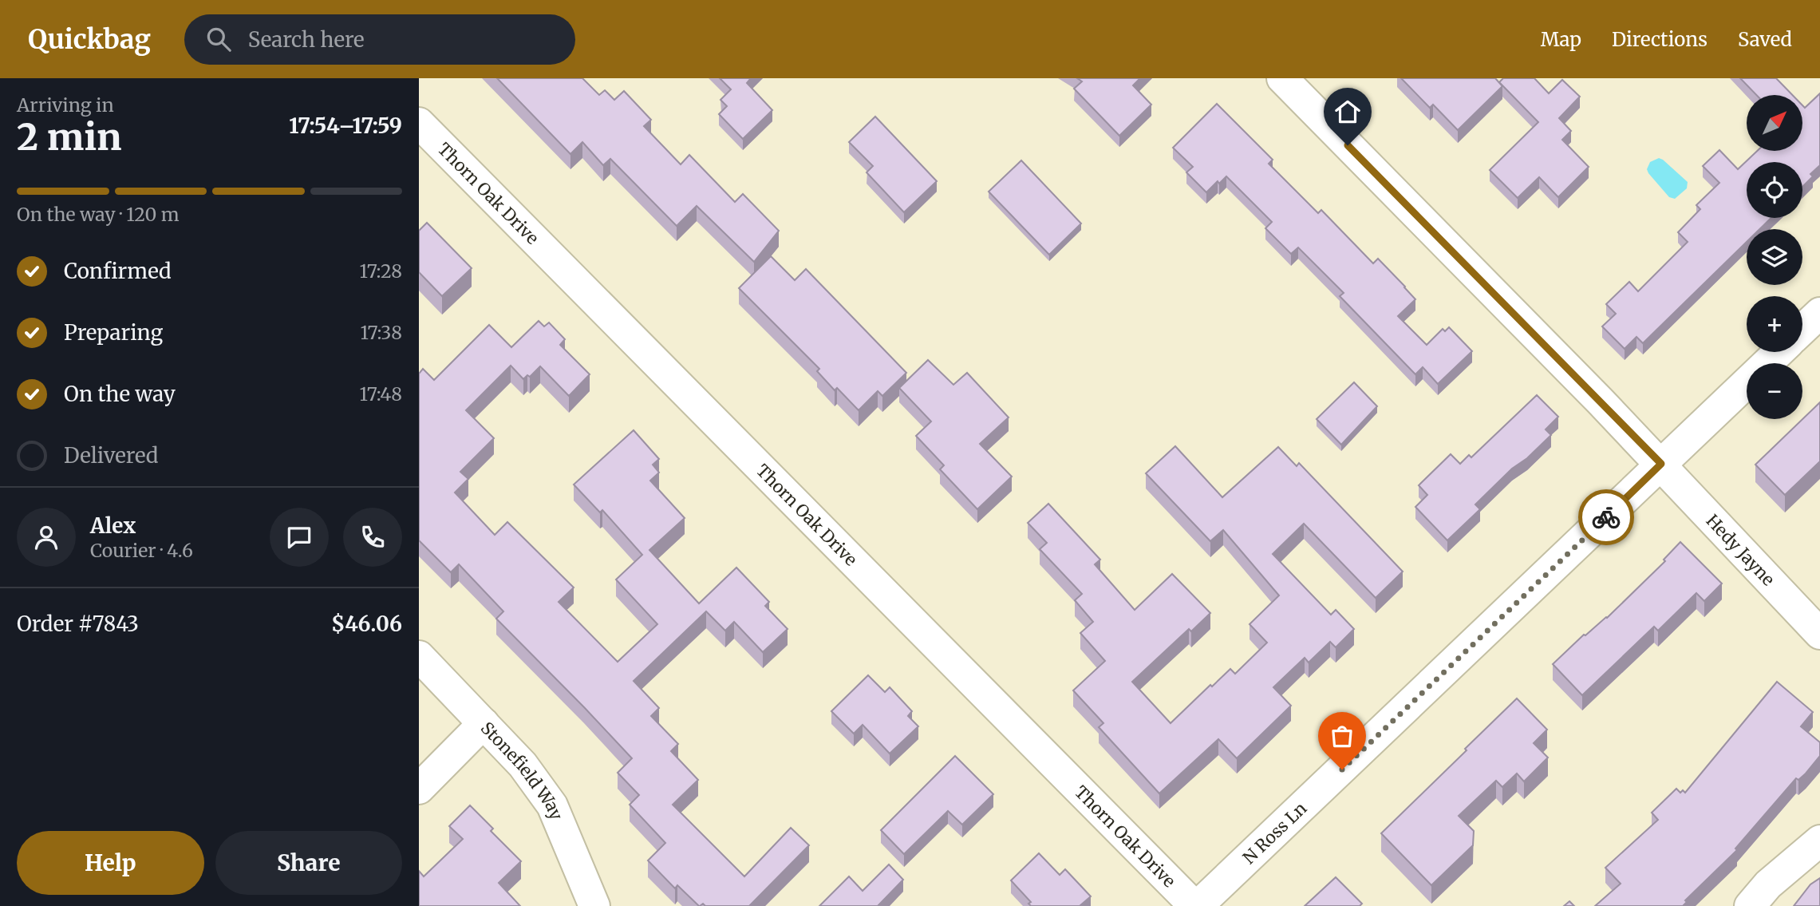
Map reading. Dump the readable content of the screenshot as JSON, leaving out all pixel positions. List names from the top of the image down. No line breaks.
{"streets":{"street":["Thorn Oak Drive","Hedy Jayne","Stonefield Way","N Ross Ln"]},"crossings":[["Thorn Oak Drive","N Ross Ln"],["Hedy Jayne","N Ross Ln"]],"north":"top right","page":{"header":"Quickbag","search":"Search here","nav":["Map","Directions","Saved"],"heading":["2 min","Arriving in","17:54–17:59"],"panel":["Alex","Courier · 4.6","Order #7843","$46.06"],"map_buttons":["+","−"],"bar":"On the way · 120 m","list":[["Confirmed","17:28"],["Preparing","17:38"],["On the way","17:48"],"Delivered"],"buttons":["Help","Share"]}}
